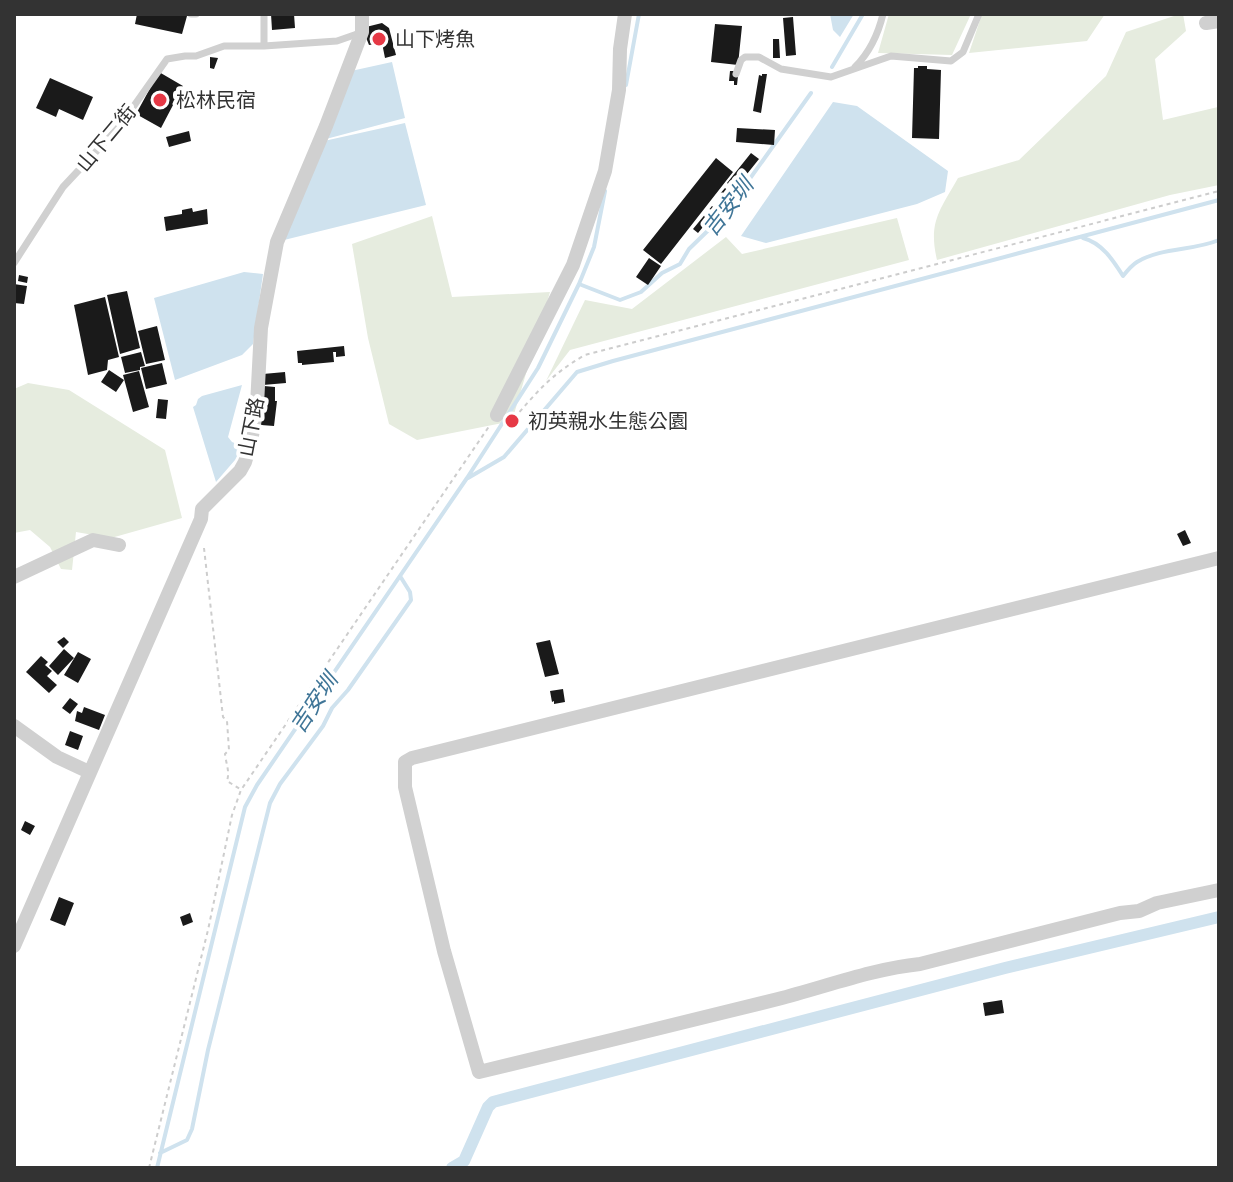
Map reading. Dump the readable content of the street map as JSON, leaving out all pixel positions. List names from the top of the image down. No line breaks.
{"streets":{"street":["山下路"],"lane":["山下二街"]},"crossings":[["山下二街","山下路"]],"water":["吉安圳"],"places":["山下烤魚","松林民宿","初英親水生態公園"]}
